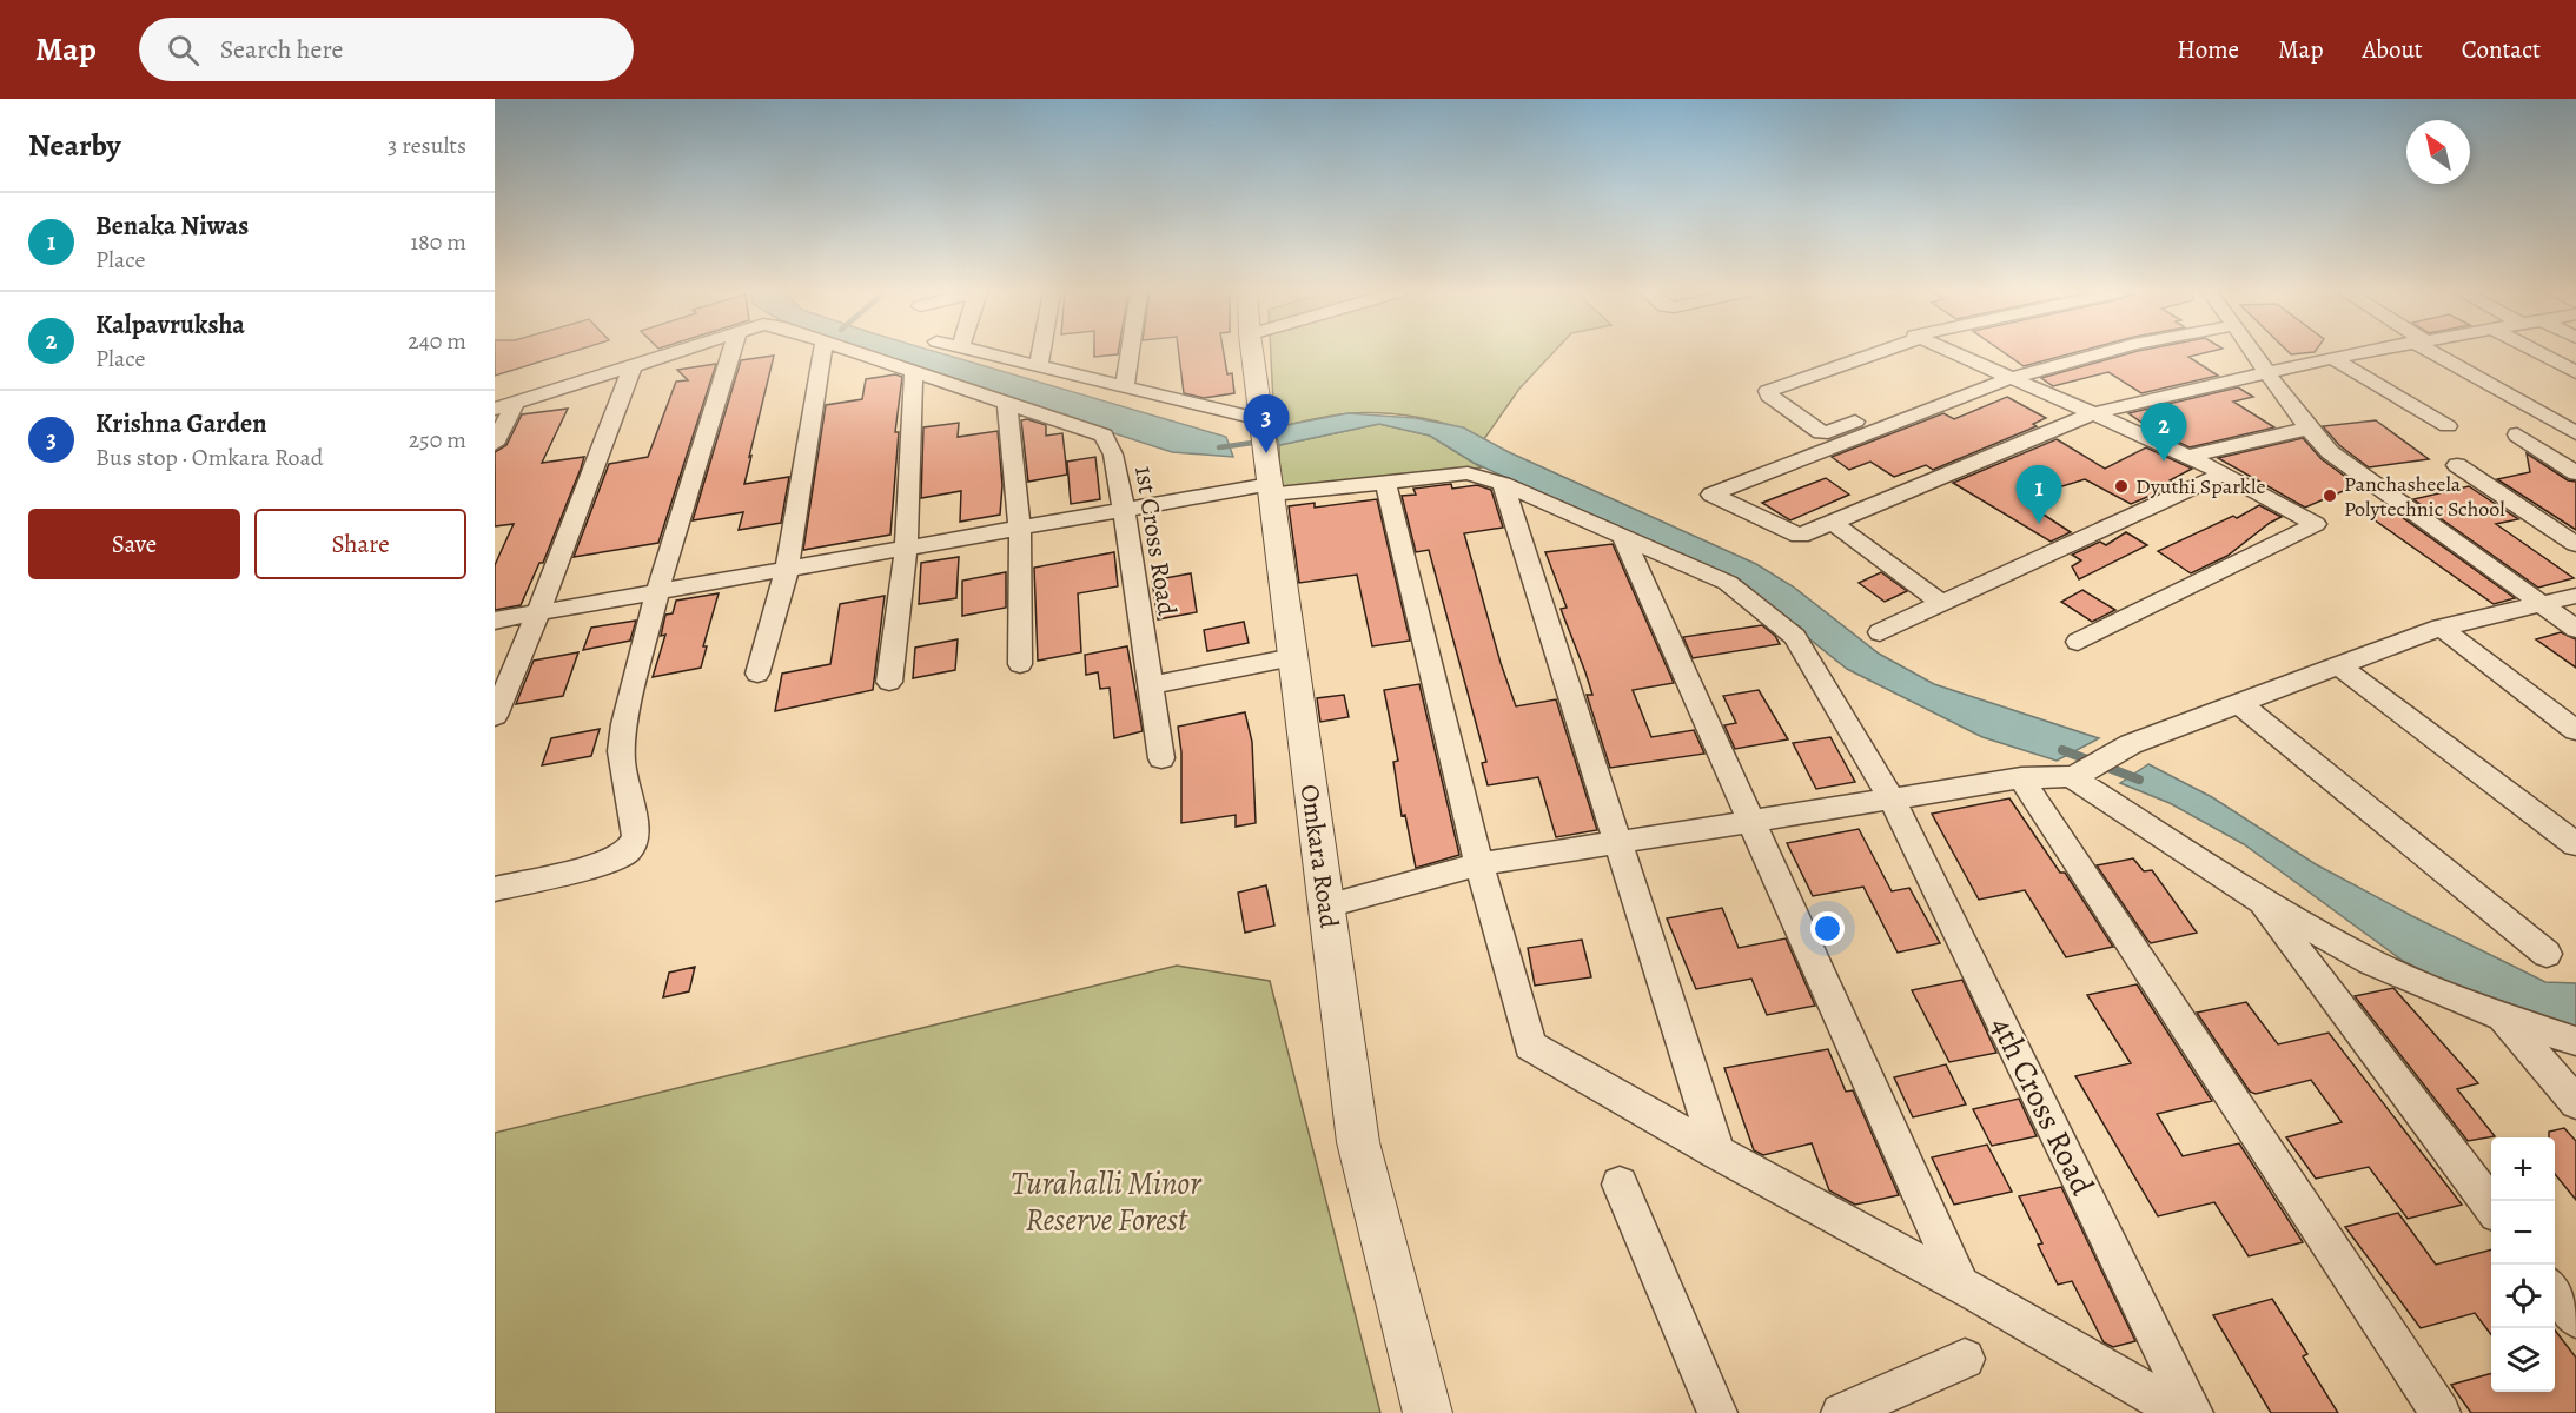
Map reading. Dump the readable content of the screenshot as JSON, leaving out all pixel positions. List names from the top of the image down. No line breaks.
{"streets":{"street":["1st Cross Road","Omkara Road","4th Cross Road"]},"crossings":[["1st Cross Road","4th Cross Road"],["Omkara Road","4th Cross Road"]],"parks":["Turahalli Minor Reserve Forest"],"places":["Dyuthi Sparkle","Panchasheela Polytechnic School"],"north":"top left","page":{"header":"Map","search":"Search here","nav":["Home","Map","About","Contact"],"heading":["Nearby","3 results"],"list":[{"mark":"1","name":"Benaka Niwas","note":"Place","value":"180 m"},{"mark":"2","name":"Kalpavruksha","note":"Place","value":"240 m"},{"mark":"3","name":"Krishna Garden","note":"Bus stop · Omkara Road","value":"250 m"}],"pins":["3","2","1"],"buttons":["Save","Share"],"map_buttons":["+","−"]}}
